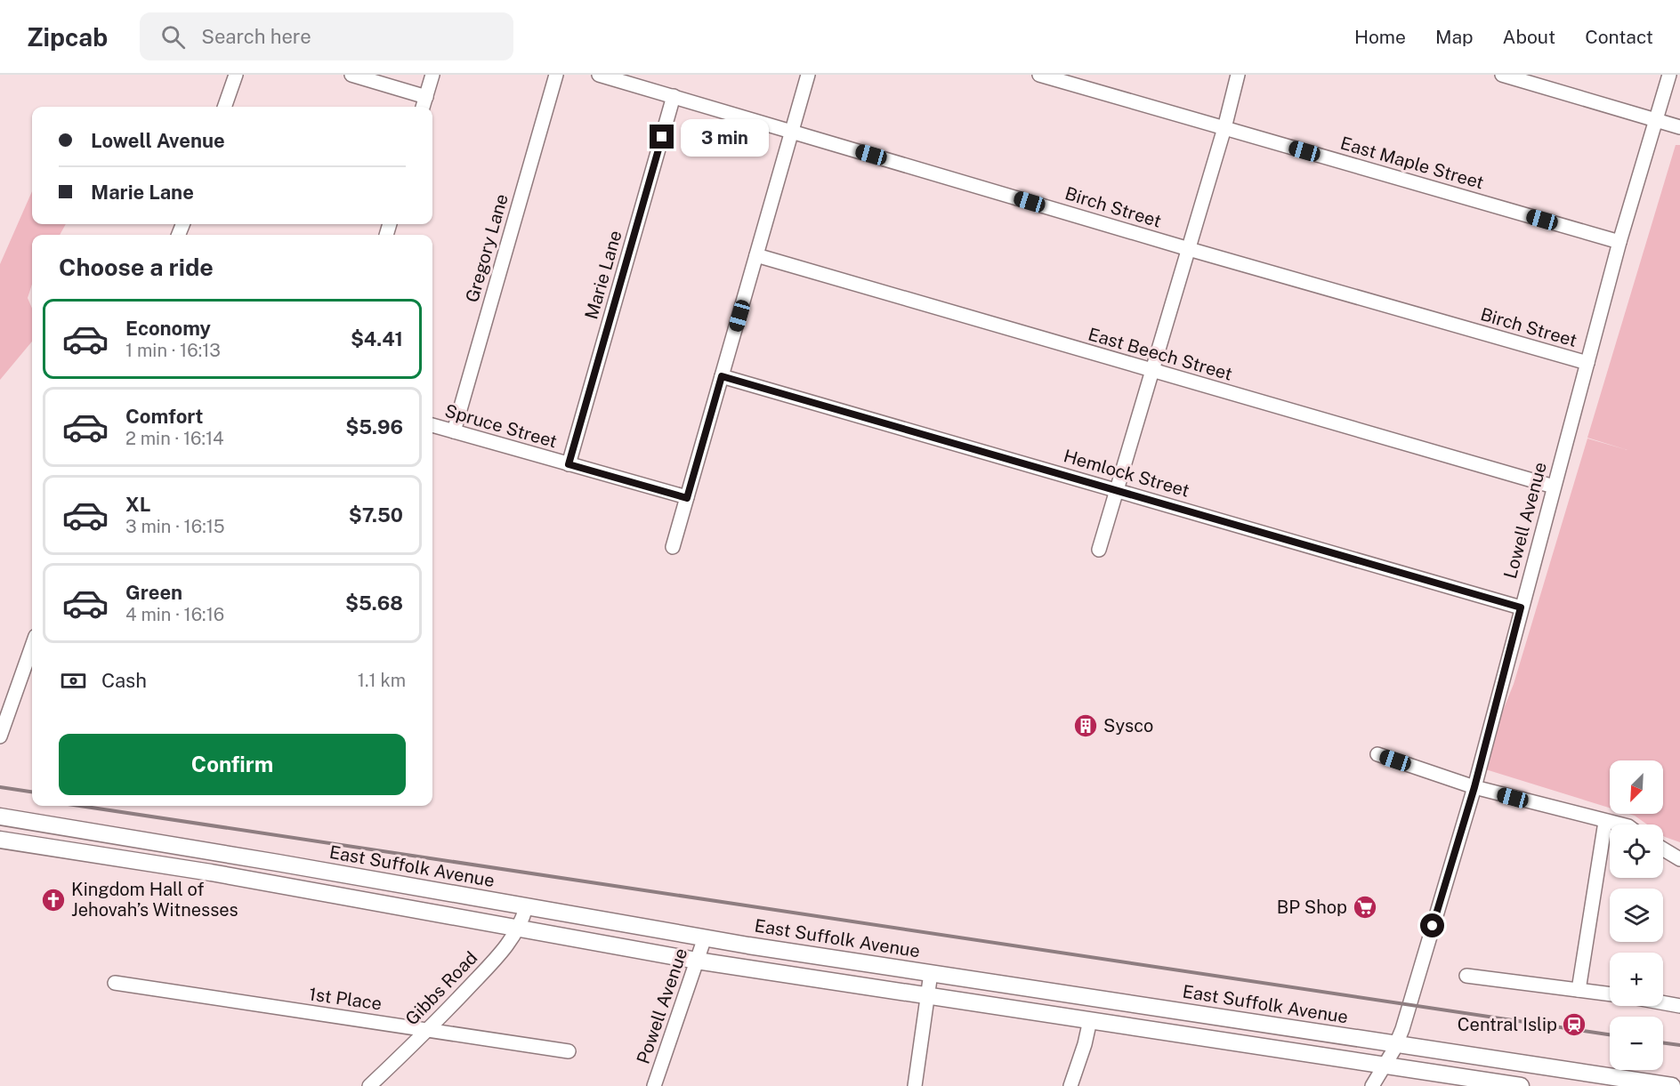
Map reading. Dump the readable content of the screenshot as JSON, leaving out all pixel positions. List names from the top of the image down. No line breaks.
{"streets":{"main road":["East Suffolk Avenue"],"street":["East Maple Street","Birch Street","Gregory Lane","Marie Lane","East Beech Street","Spruce Street","Hemlock Street","Lowell Avenue","Gibbs Road","1st Place","Powell Avenue"]},"crossings":[["East Maple Street","Lowell Avenue"],["Birch Street","Marie Lane"],["Birch Street","Lowell Avenue"],["Gregory Lane","Spruce Street"],["Marie Lane","Spruce Street"],["East Beech Street","Lowell Avenue"],["Hemlock Street","Lowell Avenue"],["Lowell Avenue","East Suffolk Avenue"],["East Suffolk Avenue","Gibbs Road"],["East Suffolk Avenue","Powell Avenue"],["Gibbs Road","1st Place"]],"places":{"building":["Sysco"],"church":["Kingdom Hall of Jehovah’s Witnesses"],"supermarket":["BP Shop"],"station":["Central Islip"]},"north":"bottom left","page":{"header":"Zipcab","search":"Search here","nav":["Home","Map","About","Contact"],"banner":["Lowell Avenue","Marie Lane"],"bubble":"3 min","heading":"Choose a ride","list":[{"name":"Economy","note":"1 min · 16:13","value":"$4.41"},{"name":"Comfort","note":"2 min · 16:14","value":"$5.96"},{"name":"XL","note":"3 min · 16:15","value":"$7.50"},{"name":"Green","note":"4 min · 16:16","value":"$5.68"}],"pay":["Cash","1.1 km"],"buttons":"Confirm","map_buttons":["+","−"]}}
